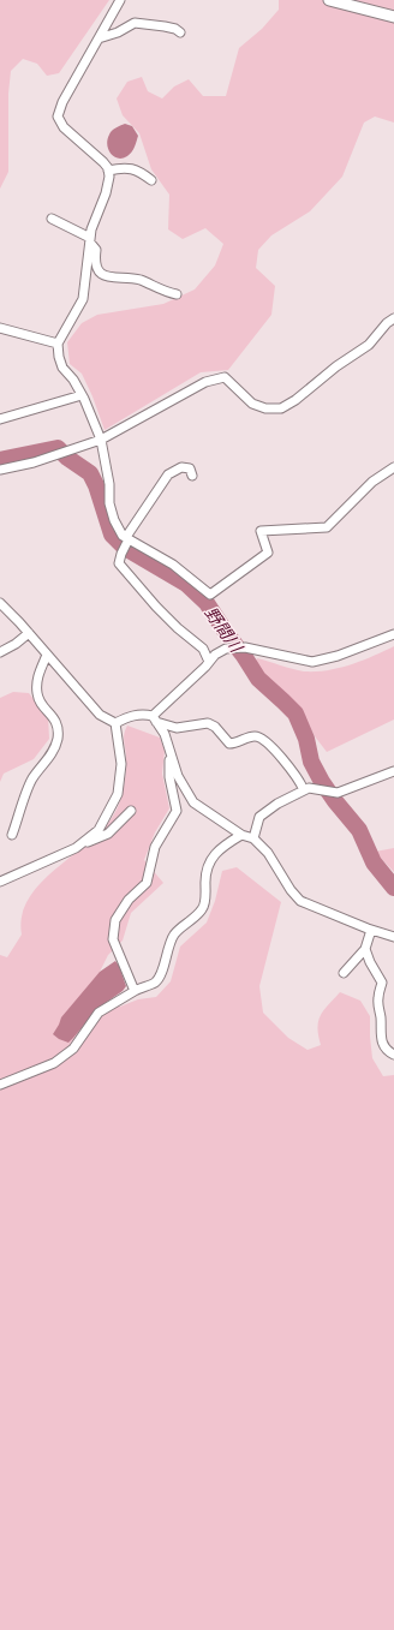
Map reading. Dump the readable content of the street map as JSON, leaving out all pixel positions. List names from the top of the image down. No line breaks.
{"water":["野間川"]}
